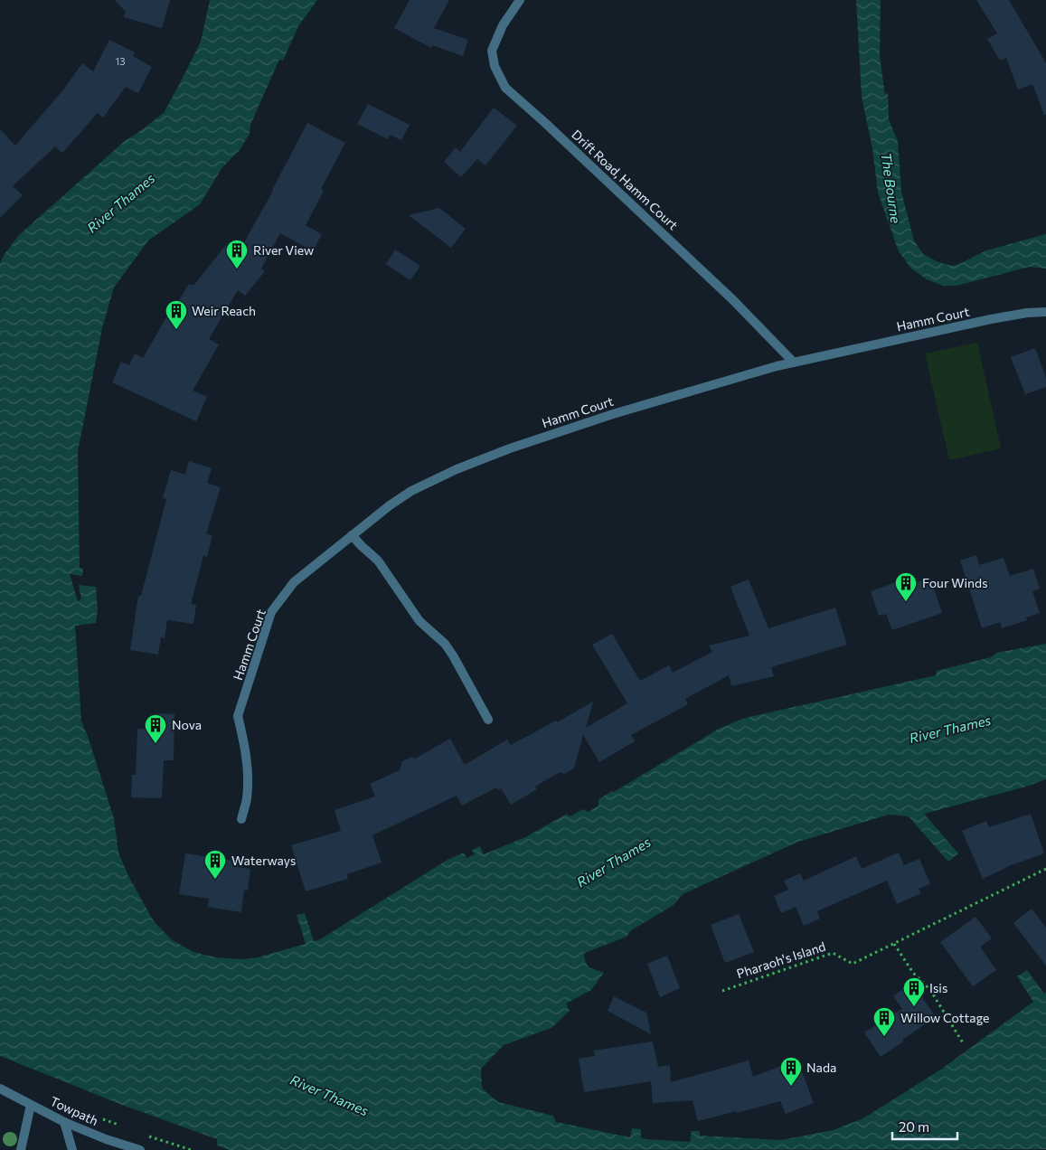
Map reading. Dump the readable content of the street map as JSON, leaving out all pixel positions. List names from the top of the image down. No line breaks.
{"streets":{"street":["Drift Road, Hamm Court","Hamm Court","Towpath"],"path":["Pharaoh's Island"]},"crossings":[["Drift Road, Hamm Court","Hamm Court"]],"water":["The Bourne","River Thames"],"places":{"building":["River View","Weir Reach","Four Winds","Nova","Waterways","Isis","Willow Cottage","Nada"]},"house_numbers":["13"],"scale_bar":"20 m"}
